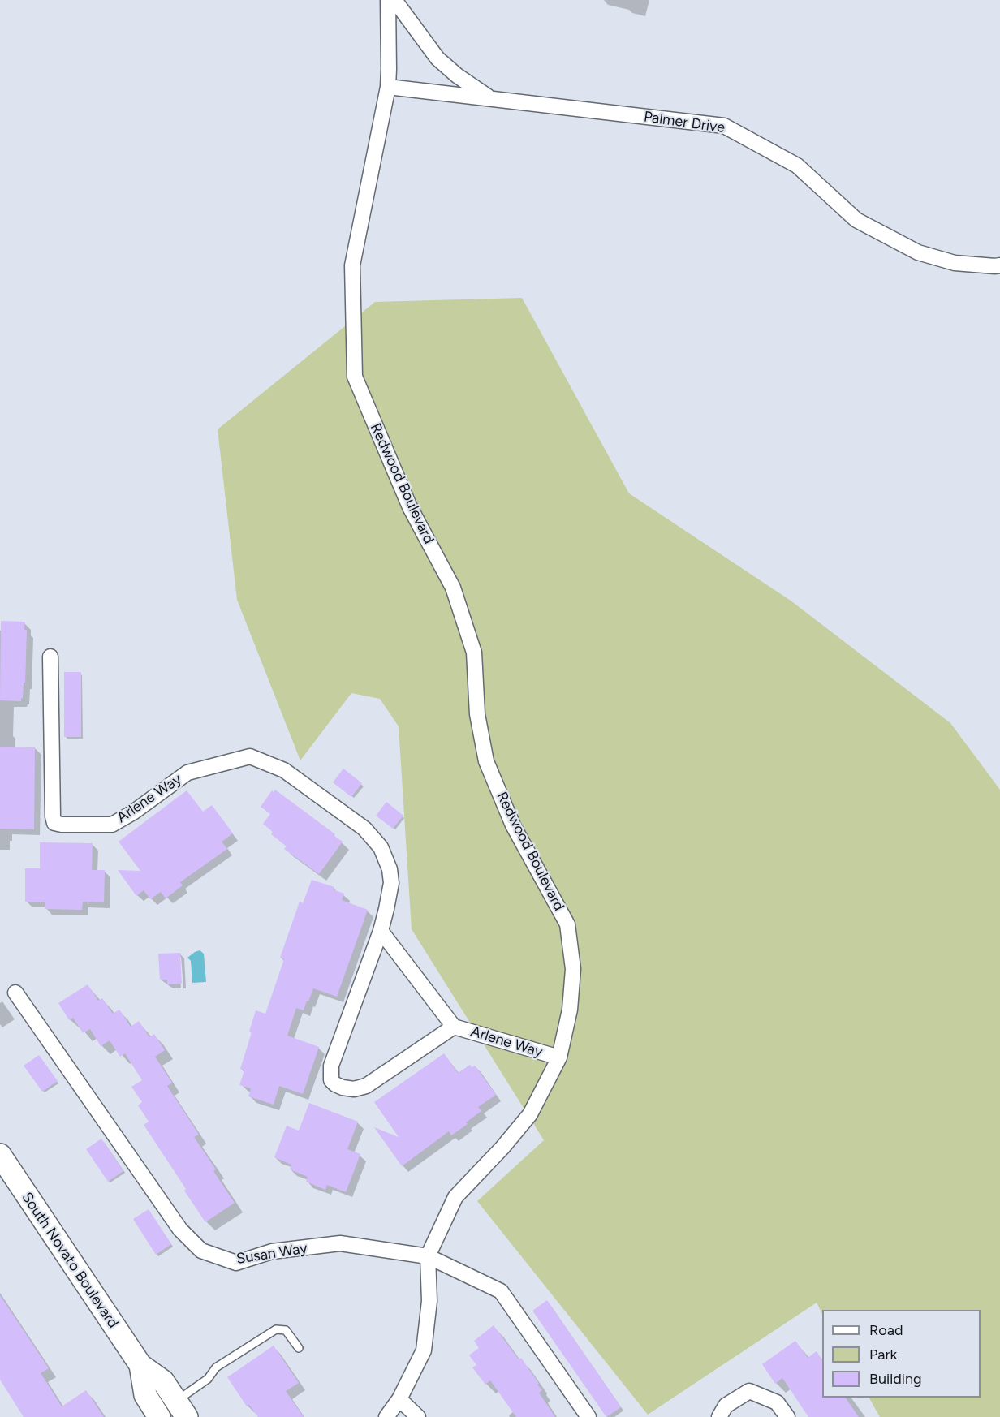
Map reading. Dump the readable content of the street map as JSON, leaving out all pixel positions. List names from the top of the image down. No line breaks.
{"streets":{"main road":["South Novato Boulevard"],"street":["Palmer Drive","Redwood Boulevard","Arlene Way","Susan Way"]},"crossings":[["Palmer Drive","Redwood Boulevard"],["Redwood Boulevard","Arlene Way"],["Redwood Boulevard","Susan Way"]],"legend":["Road","Park","Building"]}
